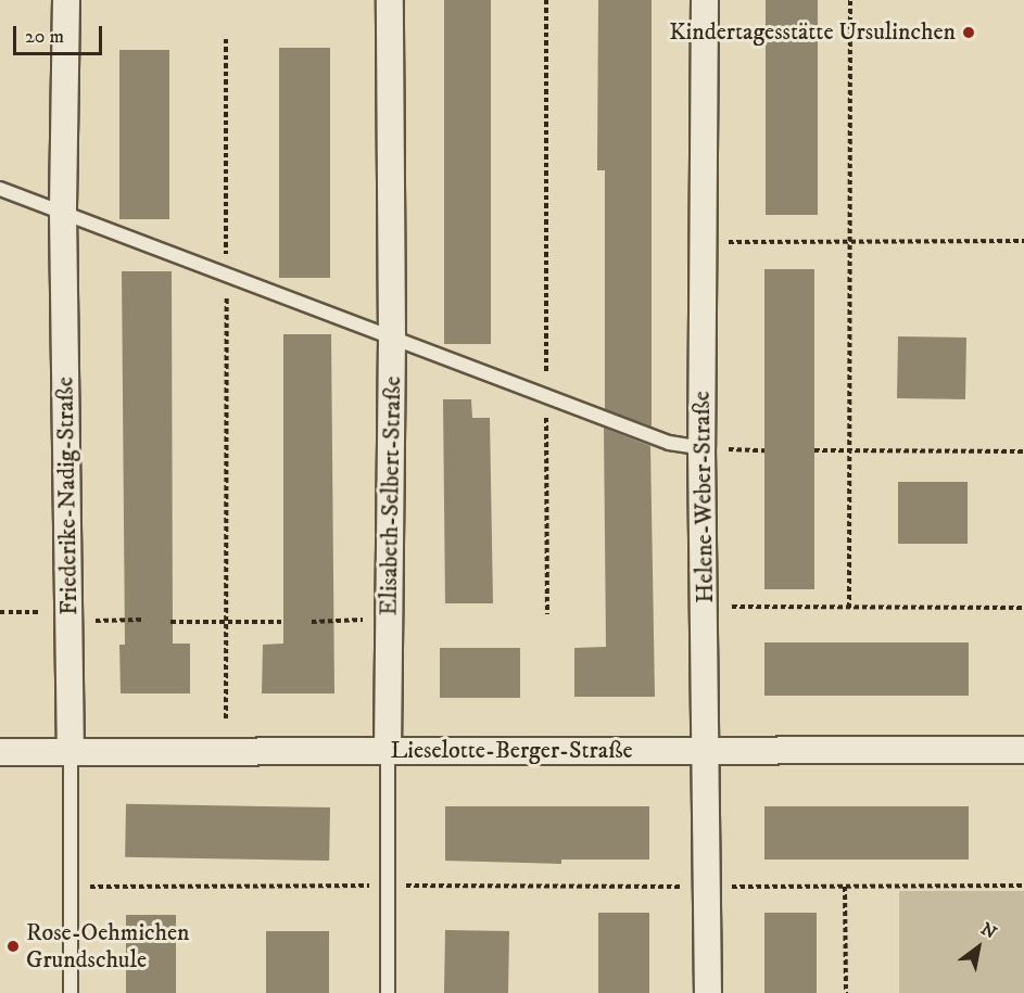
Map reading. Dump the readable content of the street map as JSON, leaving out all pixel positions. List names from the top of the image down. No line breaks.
{"streets":{"street":["Friederike-Nadig-Straße","Elisabeth-Selbert-Straße","Helene-Weber-Straße","Lieselotte-Berger-Straße"]},"crossings":[["Friederike-Nadig-Straße","Lieselotte-Berger-Straße"],["Elisabeth-Selbert-Straße","Lieselotte-Berger-Straße"],["Helene-Weber-Straße","Lieselotte-Berger-Straße"]],"places":["Kindertagesstätte Ursulinchen","Rose-Oehmichen Grundschule"],"scale_bar":"20 m","north":"top right"}
